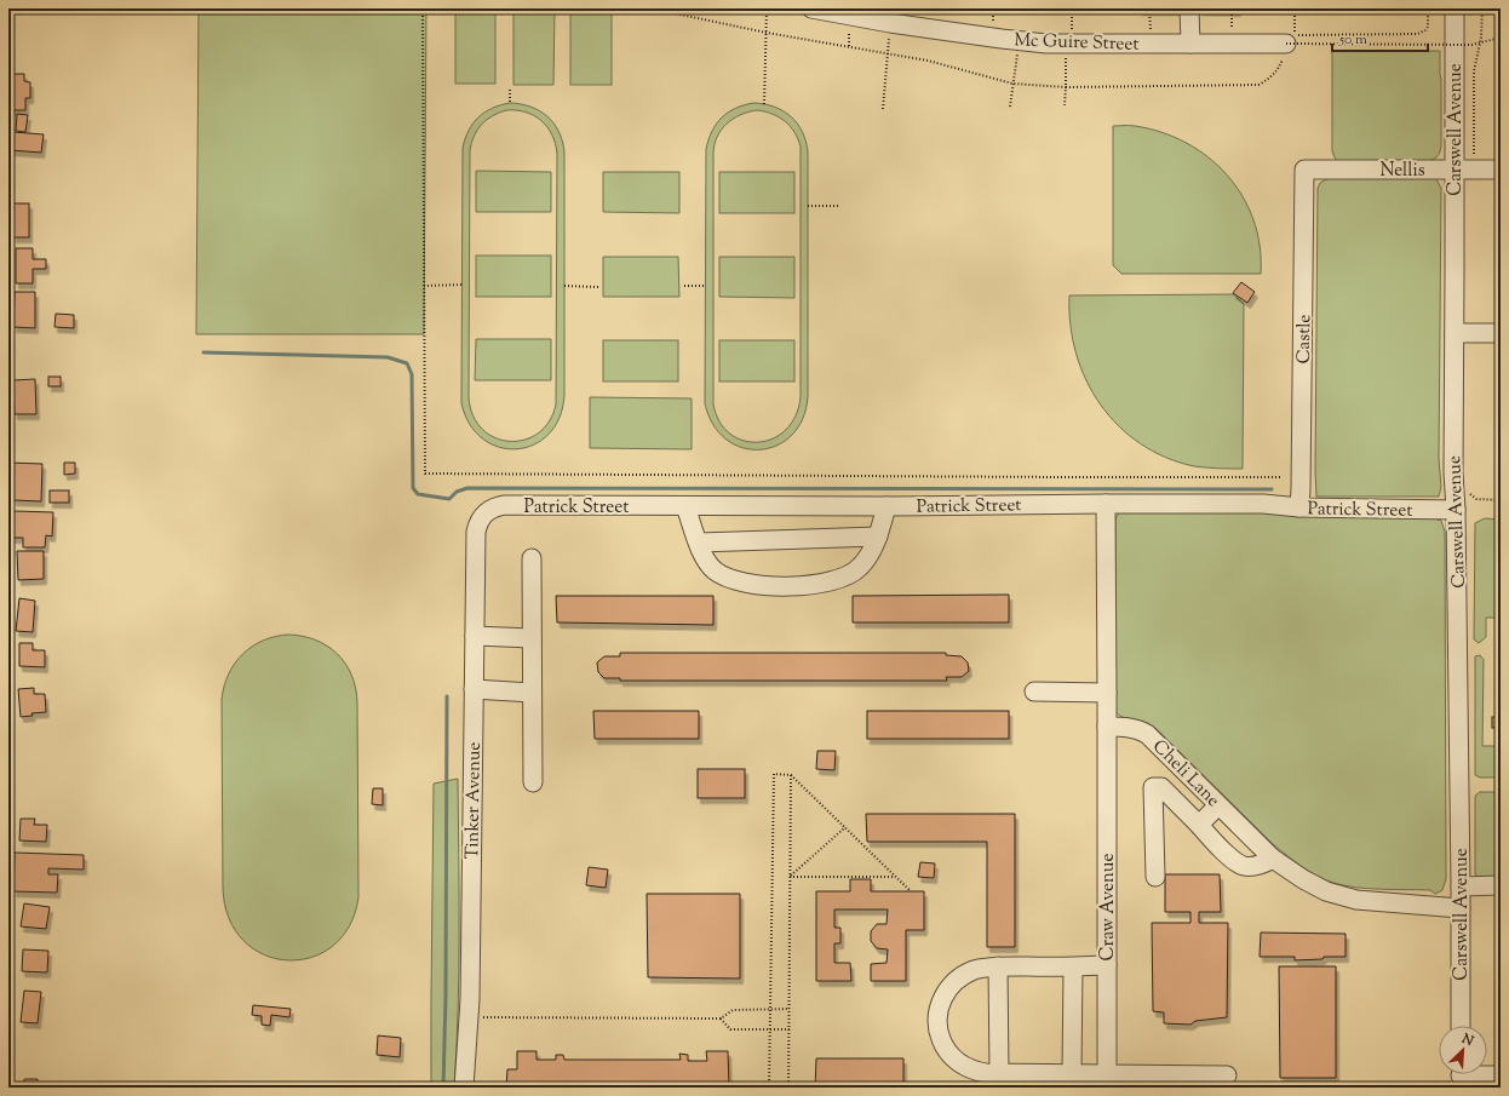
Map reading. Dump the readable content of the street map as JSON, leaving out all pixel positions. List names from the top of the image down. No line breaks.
{"streets":{"street":["Mc Guire Street","Carswell Avenue","Nellis","Castle","Patrick Street","Cheli Lane","Tinker Avenue","Craw Avenue"]},"crossings":[["Carswell Avenue","Nellis"],["Carswell Avenue","Patrick Street"],["Carswell Avenue","Cheli Lane"],["Nellis","Castle"],["Castle","Patrick Street"],["Patrick Street","Tinker Avenue"],["Cheli Lane","Craw Avenue"]],"scale_bar":"50 m","north":"top right"}
